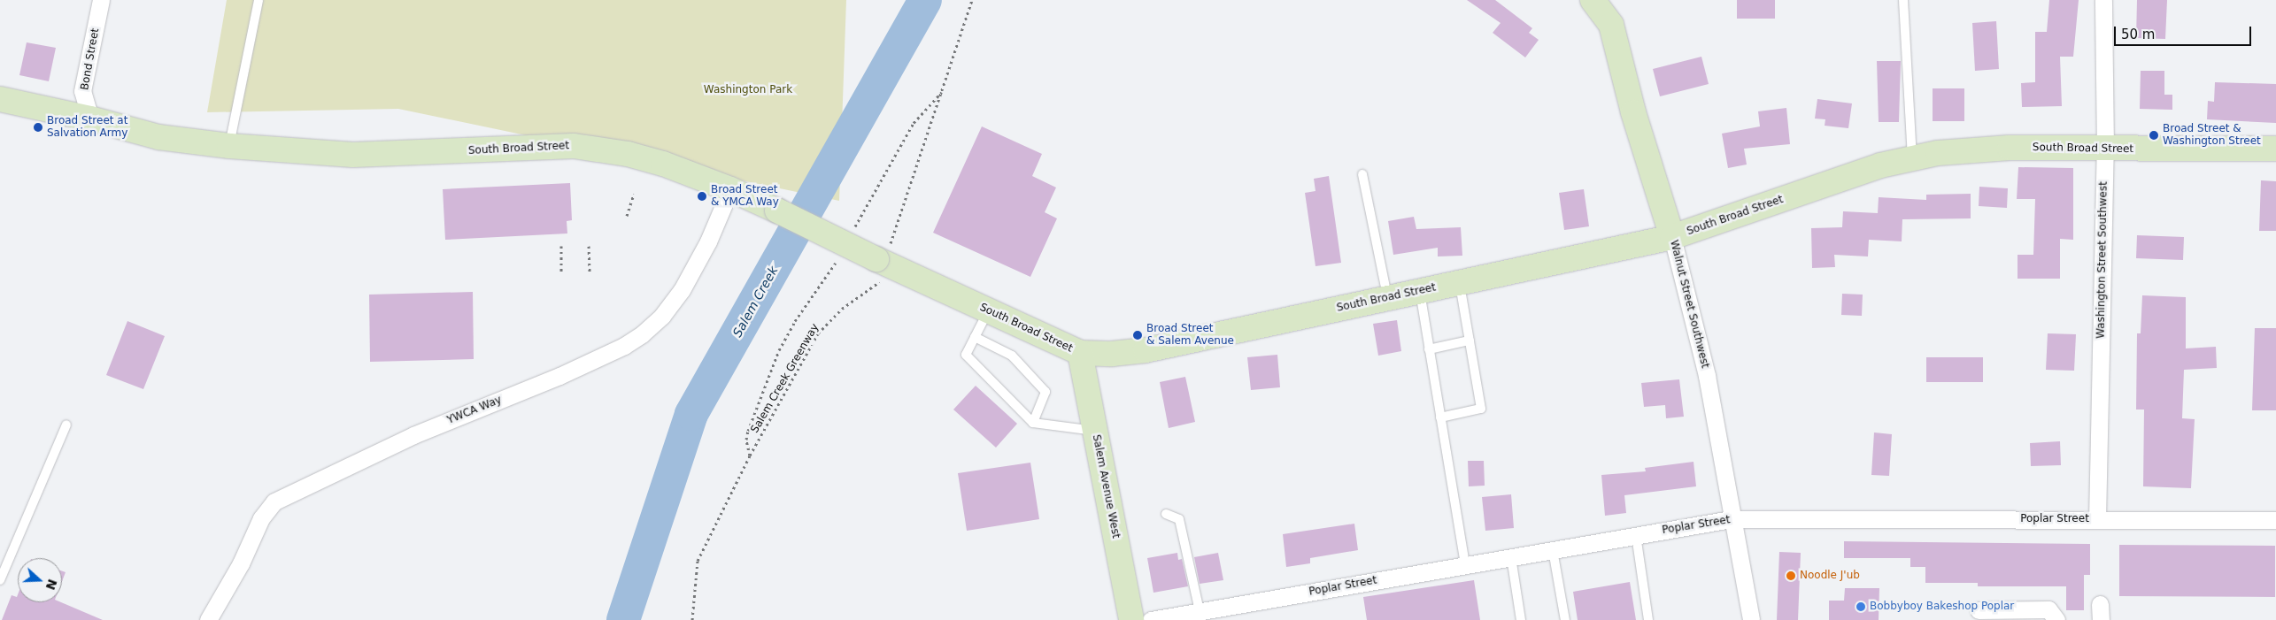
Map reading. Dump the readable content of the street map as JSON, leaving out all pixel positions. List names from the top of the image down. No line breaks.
{"streets":{"street":["Bond Street","South Broad Street","Washington Street Southwest","Walnut Street Southwest","YWCA Way","Salem Avenue West","Poplar Street"],"path":["Salem Creek Greenway"]},"crossings":[["Bond Street","South Broad Street"],["South Broad Street","Washington Street Southwest"],["South Broad Street","Walnut Street Southwest"],["South Broad Street","Salem Creek Greenway"],["South Broad Street","YWCA Way"],["South Broad Street","Salem Avenue West"],["Washington Street Southwest","Poplar Street"],["Walnut Street Southwest","Poplar Street"]],"water":["Salem Creek"],"parks":["Washington Park"],"places":["Broad Street at Salvation Army","Broad Street & Washington Street","Broad Street & YMCA Way","Broad Street & Salem Avenue","Noodle J'ub","Bobbyboy Bakeshop Poplar"],"scale_bar":"50 m","north":"right"}
